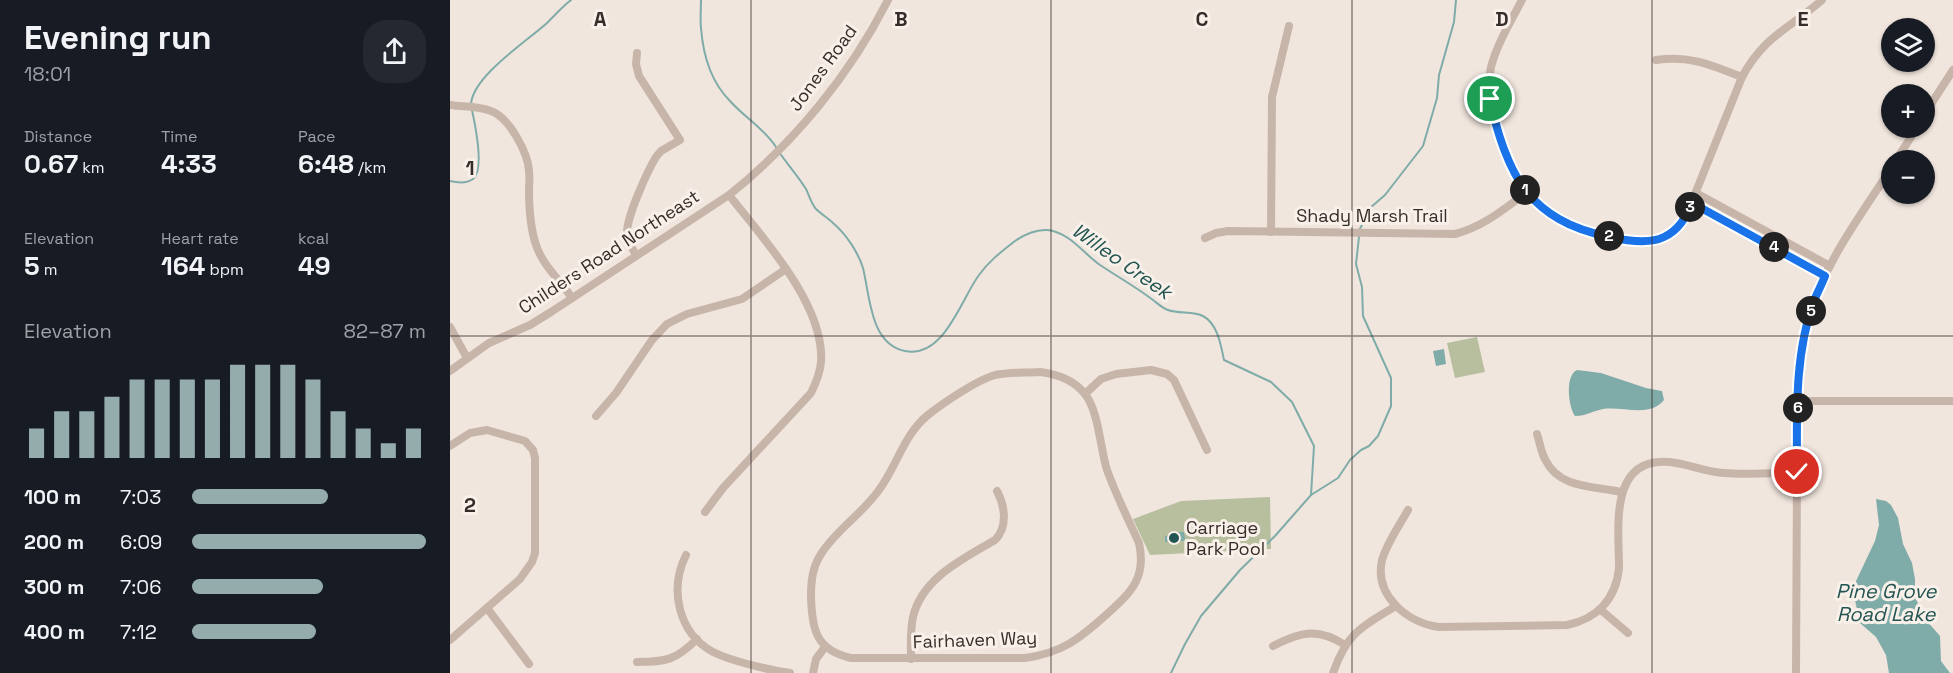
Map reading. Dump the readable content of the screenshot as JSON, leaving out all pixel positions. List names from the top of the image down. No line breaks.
{"streets":{"street":["Jones Road","Shady Marsh Trail","Childers Road Northeast","Fairhaven Way"]},"crossings":[["Jones Road","Childers Road Northeast"]],"water":["Willeo Creek","Pine Grove Road Lake"],"places":["Carriage Park Pool"],"page":{"heading":["Evening run","18:01"],"map_buttons":["+","−"],"stats":[["Distance","0.67 km"],["Time","4:33"],["Pace","6:48 /km"],["Elevation","5 m"],["Heart rate","164 bpm"],["kcal","49"]],"pins":["1","3","2","4","5","6"],"chart":["Elevation","82–87 m"],"list":[{"name":"100 m","note":"7:03"},{"name":"200 m","note":"6:09"},{"name":"300 m","note":"7:06"},{"name":"400 m","note":"7:12"}]},"grid":{"columns":["A","B","C","D","E"],"rows":["1","2"]}}
